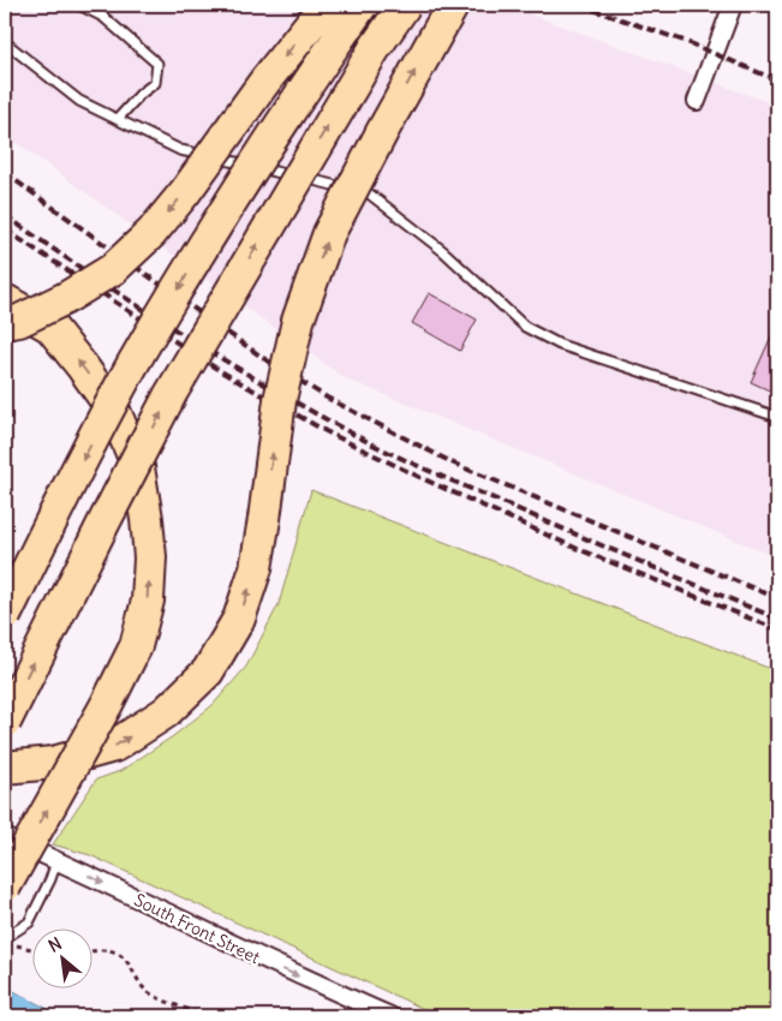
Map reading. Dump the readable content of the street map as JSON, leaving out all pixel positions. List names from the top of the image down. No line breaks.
{"streets":{"street":["South Front Street"]},"one_way":["South Front Street"],"north":"top left"}
